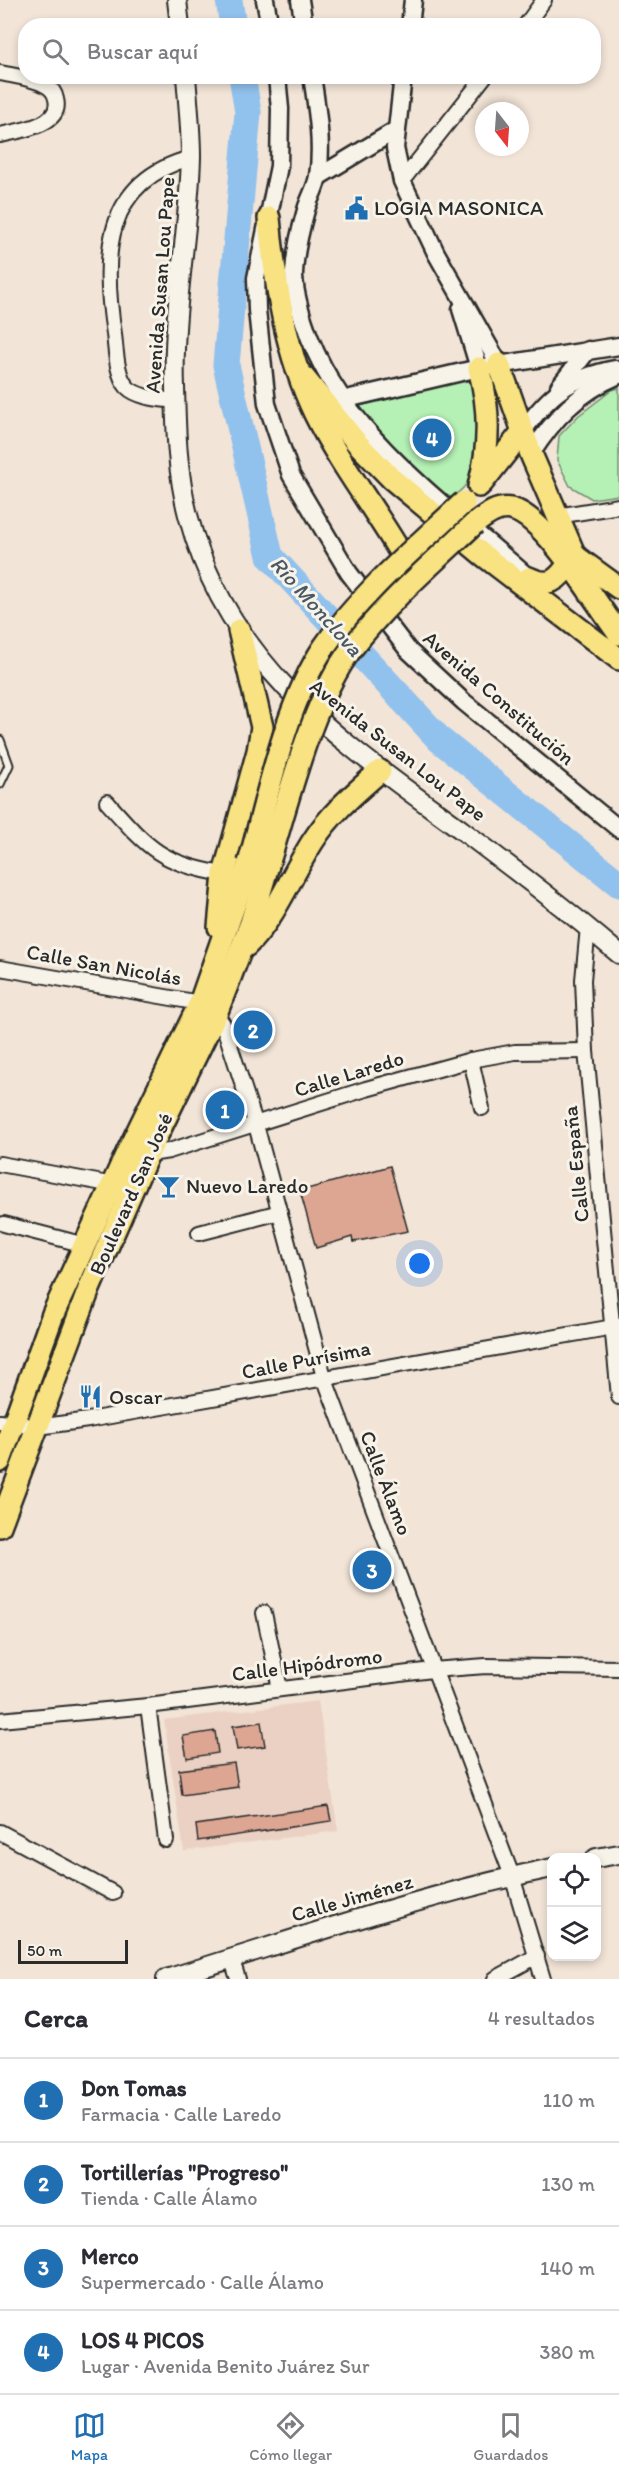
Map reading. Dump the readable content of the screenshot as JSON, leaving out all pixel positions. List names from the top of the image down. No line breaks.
{"streets":{"main road":["Avenida Susan Lou Pape","Boulevard San José","Calle Jiménez"],"street":["Avenida Constitución","Calle San Nicolás","Calle Laredo","Calle España","Calle Purísima","Calle Álamo","Calle Hipódromo"]},"crossings":[["Avenida Susan Lou Pape","Calle España"],["Calle San Nicolás","Boulevard San José"],["Calle San Nicolás","Calle Álamo"],["Calle Laredo","Calle España"],["Calle Laredo","Boulevard San José"],["Calle Laredo","Calle Álamo"],["Calle España","Calle Purísima"],["Boulevard San José","Calle Purísima"],["Boulevard San José","Calle Álamo"],["Calle Purísima","Calle Álamo"],["Calle Álamo","Calle Hipódromo"],["Calle Álamo","Calle Jiménez"]],"water":["Río Monclova"],"places":{"public building":["LOGIA MASONICA"],"bar":["Nuevo Laredo"],"restaurant":["Oscar"]},"scale_bar":"50 m","north":"bottom","page":{"search":"Buscar aquí","pins":["4","2","1","3"],"scale":"50 m","heading":["Cerca","4 resultados"],"list":[{"mark":"1","name":"Don Tomas","note":"Farmacia · Calle Laredo","value":"110 m"},{"mark":"2","name":"Tortillerías \"Progreso\"","note":"Tienda · Calle Álamo","value":"130 m"},{"mark":"3","name":"Merco","note":"Supermercado · Calle Álamo","value":"140 m"},{"mark":"4","name":"LOS 4 PICOS","note":"Lugar · Avenida Benito Juárez Sur","value":"380 m"}],"nav":["Mapa","Cómo llegar","Guardados"]}}
